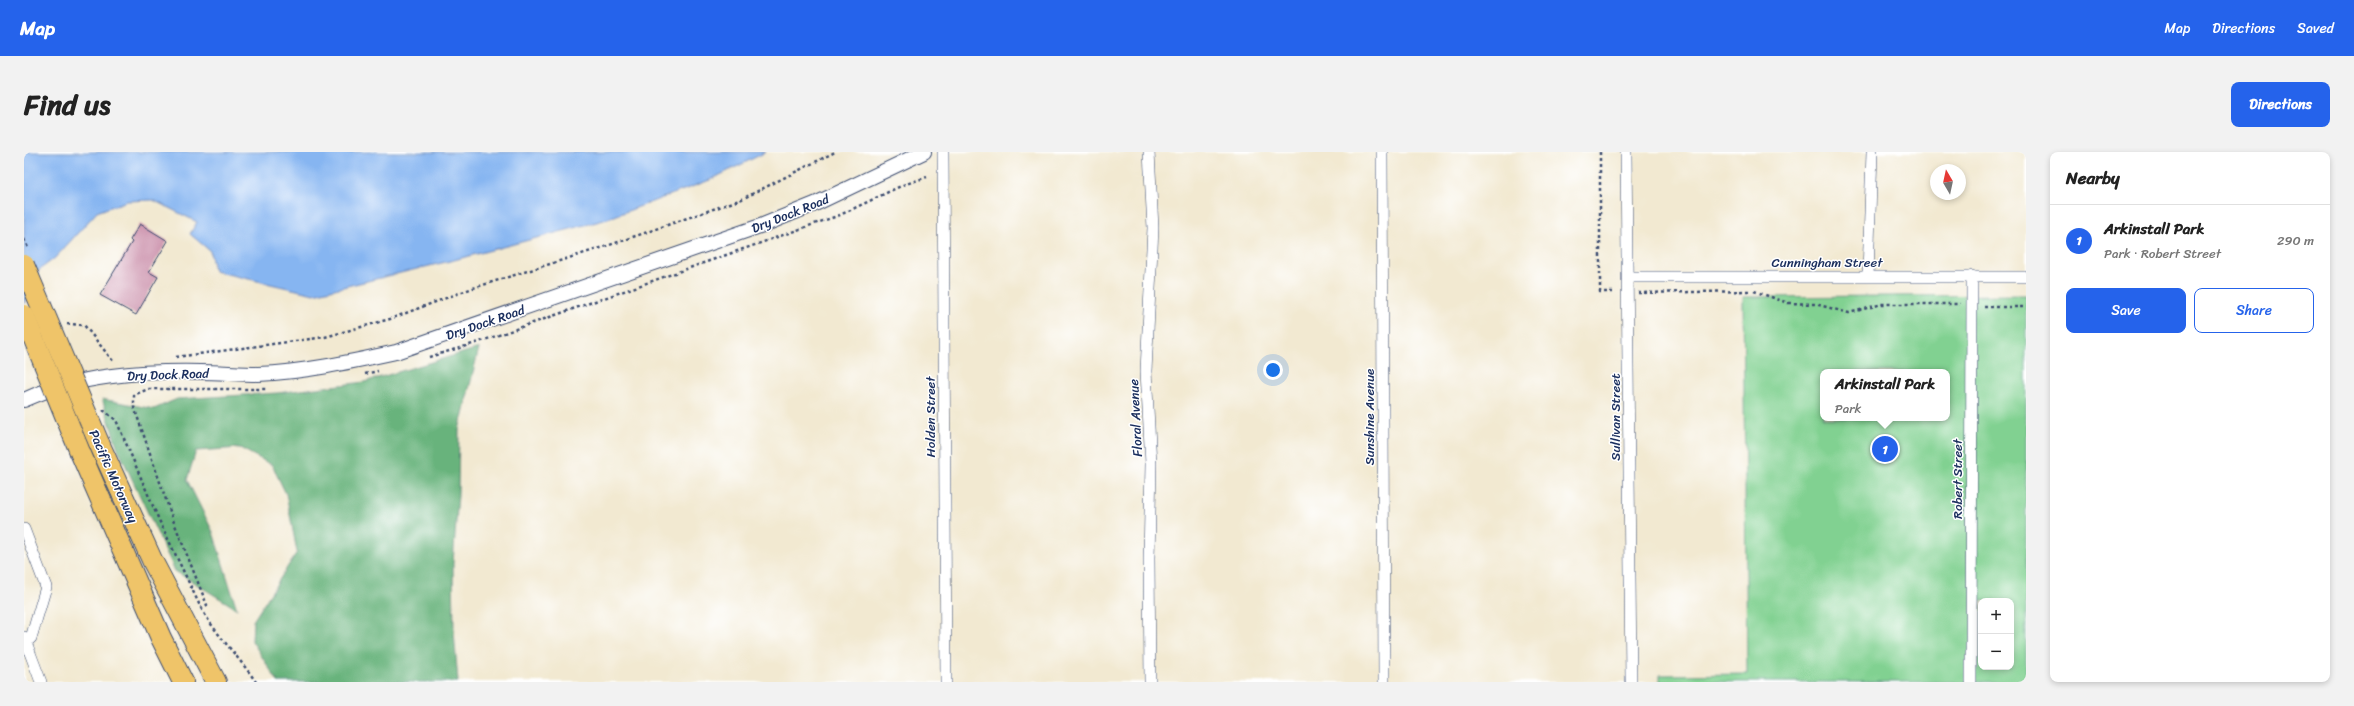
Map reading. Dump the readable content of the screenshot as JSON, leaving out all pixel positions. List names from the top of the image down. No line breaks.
{"streets":{"highway":["Pacific Motorway"],"street":["Dry Dock Road","Cunningham Street","Holden Street","Sunshine Avenue","Sullivan Street","Floral Avenue","Robert Street"]},"crossings":[["Cunningham Street","Sullivan Street"],["Cunningham Street","Robert Street"]],"north":"top","page":{"header":"Map","nav":["Map","Directions","Saved"],"title":"Find us","buttons":["Directions",["Save","Share"]],"heading":"Nearby","list":[{"mark":"1","name":"Arkinstall Park","note":"Park · Robert Street","value":"290 m"}],"popup":["Arkinstall Park","Park"],"pins":"1","map_buttons":["+","−"]}}
